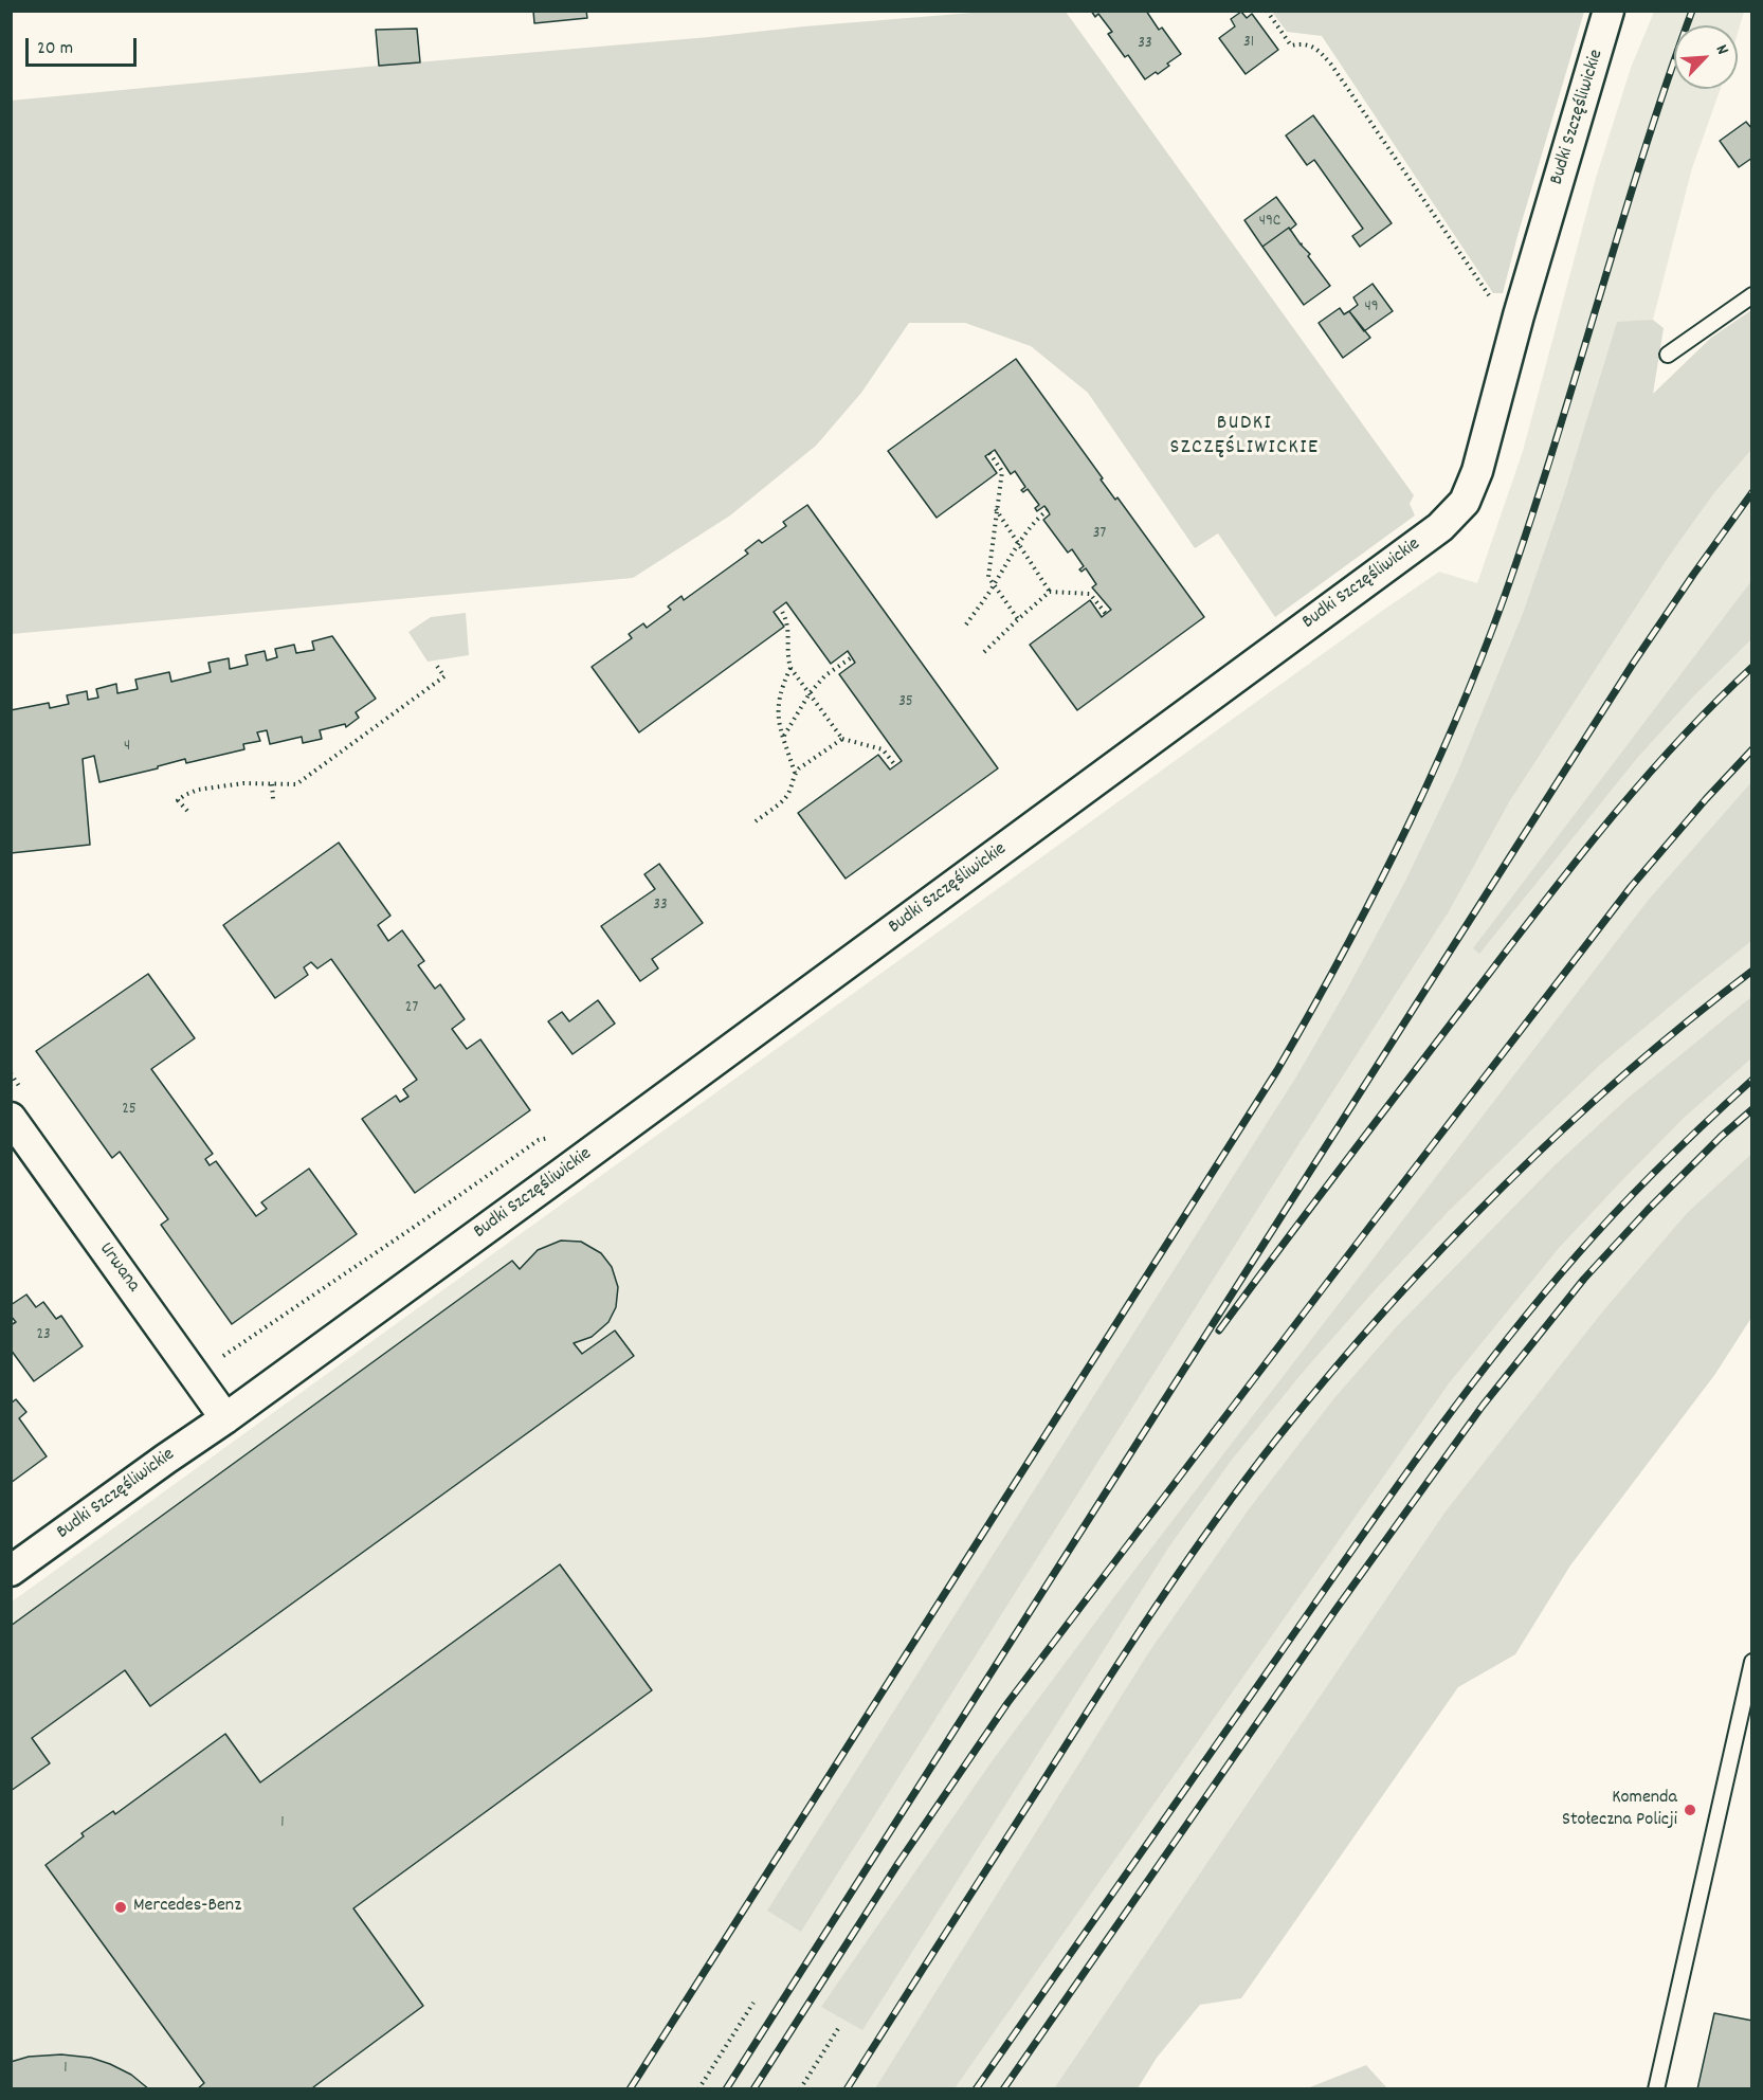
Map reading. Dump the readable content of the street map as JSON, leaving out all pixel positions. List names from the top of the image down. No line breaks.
{"streets":{"street":["Budki Szczęśliwickie","Urwana"]},"crossings":[["Budki Szczęśliwickie","Urwana"]],"districts":["BUDKI SZCZĘŚLIWICKIE"],"places":["Komenda Stołeczna Policji","Mercedes-Benz"],"house_numbers":["31","33","49C","49","37","35","4","33","27","25","23","1","1"],"scale_bar":"20 m","north":"top right"}
